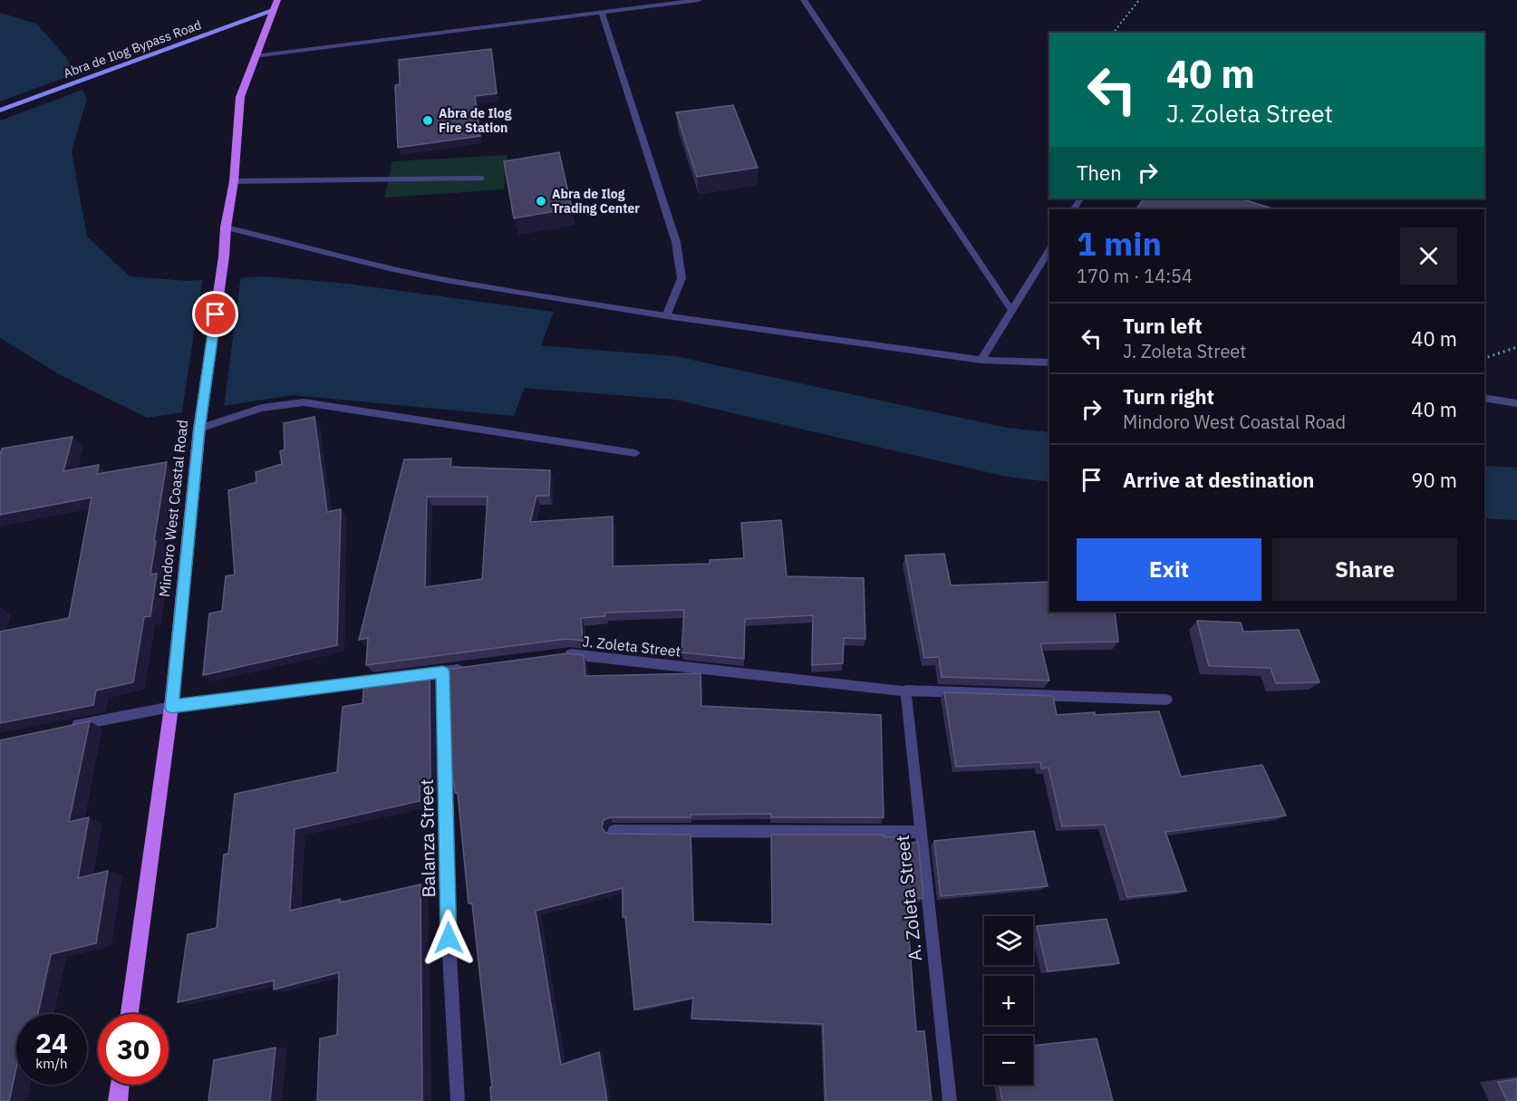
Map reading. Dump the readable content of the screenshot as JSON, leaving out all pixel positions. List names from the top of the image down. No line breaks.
{"streets":{"main road":["Abra de Ilog Bypass Road","Mindoro West Coastal Road"],"street":["J. Zoleta Street","Balanza Street","A. Zoleta Street"]},"crossings":[["Abra de Ilog Bypass Road","Mindoro West Coastal Road"],["J. Zoleta Street","A. Zoleta Street"]],"places":["Abra de Ilog Fire Station","Abra de Ilog Trading Center"],"page":{"turn":["40 m","J. Zoleta Street"],"then":"Then","heading":["1 min","170 m · 14:54"],"list":[{"name":"Turn left","note":"J. Zoleta Street","value":"40 m"},{"name":"Turn right","note":"Mindoro West Coastal Road","value":"40 m"},{"name":"Arrive at destination","value":"90 m"}],"buttons":["Exit","Share"],"map_buttons":["+","−"],"speed":"24 km/h","limit":"30"}}
